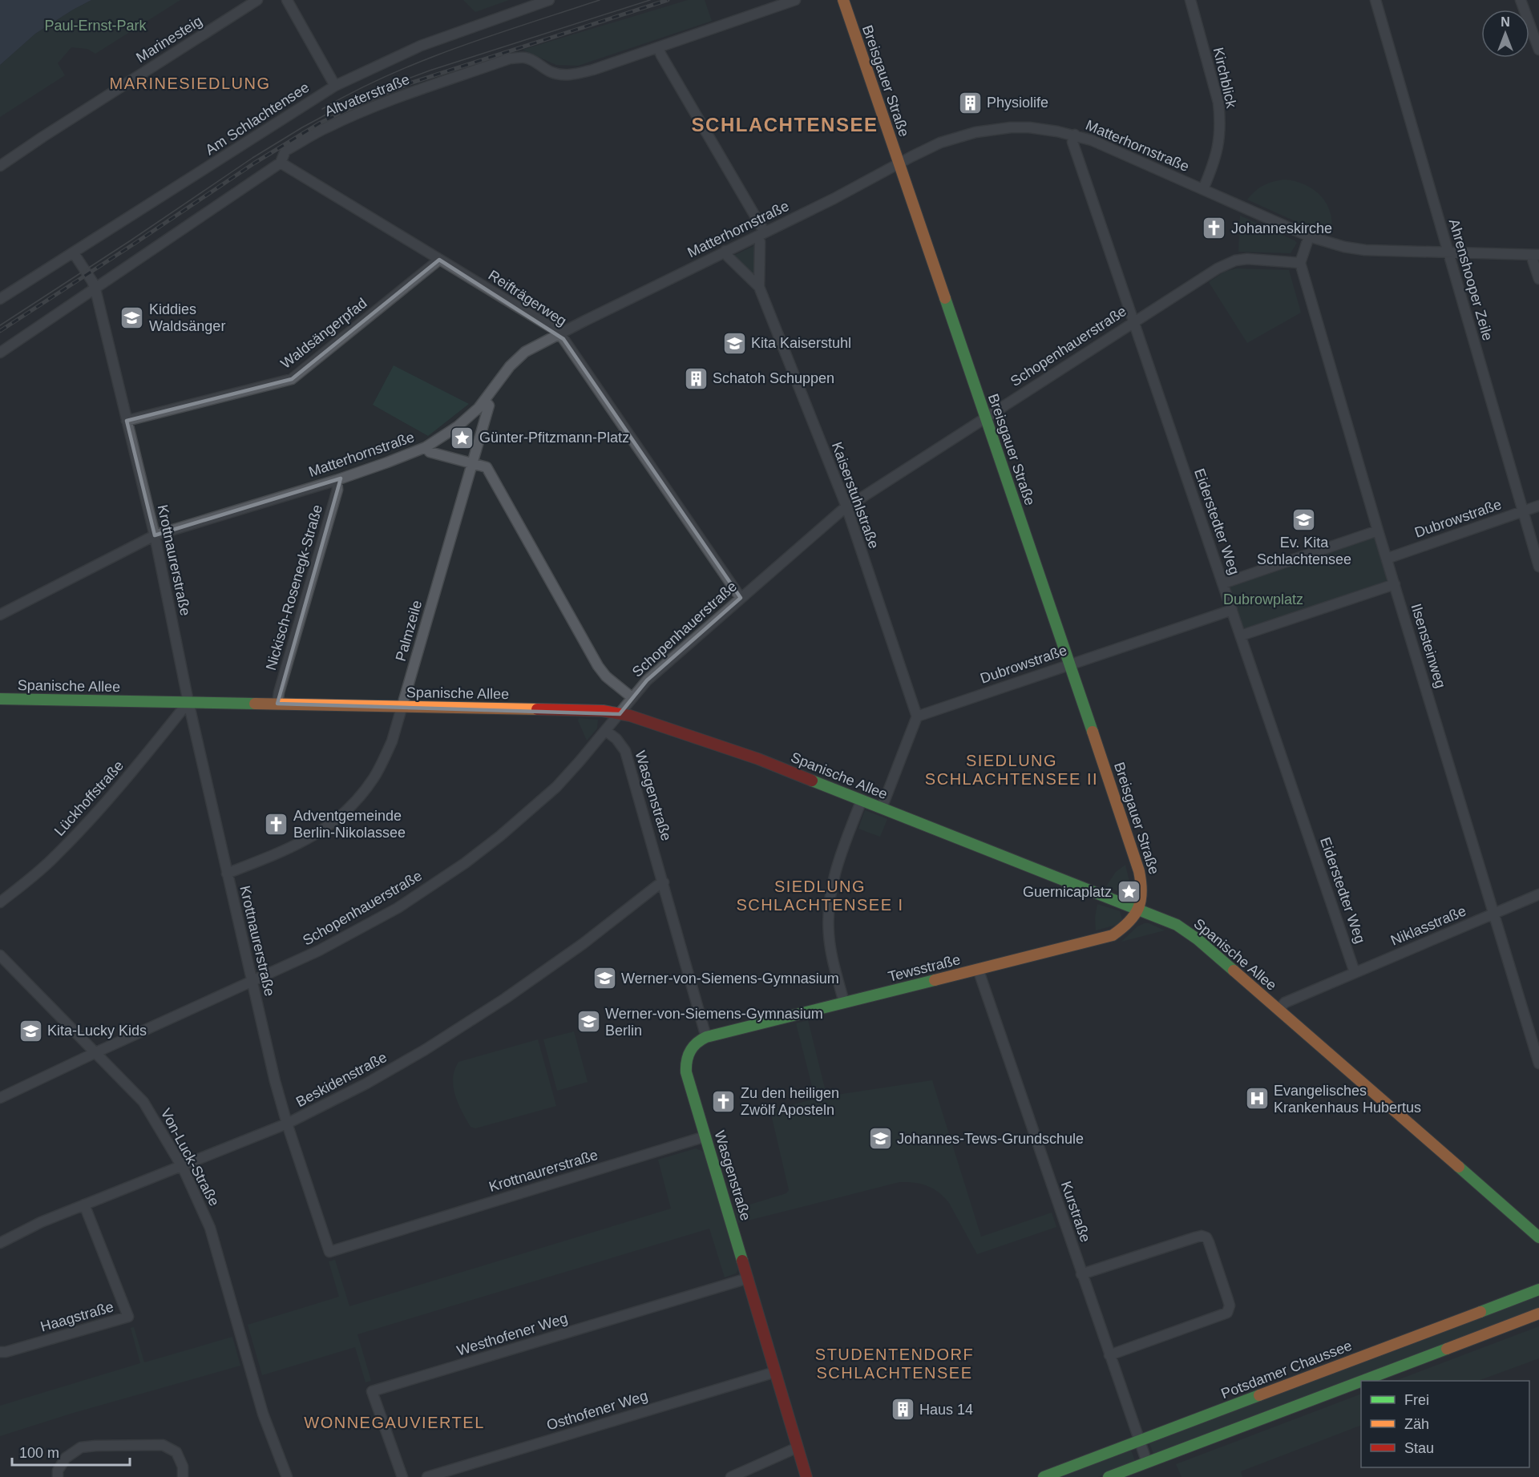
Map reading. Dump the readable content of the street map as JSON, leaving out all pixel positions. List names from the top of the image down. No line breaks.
{"streets":{"main road":["Breisgauer Straße","Spanische Allee","Wasgenstraße","Tewsstraße","Potsdamer Chaussee"],"street":["Marinesteig","Kirchblick","Altvaterstraße","Am Schlachtensee","Matterhornstraße","Ahrenshooper Zeile","Reifträgerweg","Waldsängerpfad","Schopenhauerstraße","Kaiserstuhlstraße","Dubrowstraße","Eiderstedter Weg","Krottnaurerstraße","Nickisch-Rosenegk-Straße","Palmzeile","Ilsensteinweg","Lückhoffstraße","Niklasstraße","Beskidenstraße","Von-Luck-Straße","Kurstraße","Haagstraße","Westhofener Weg","Osthofener Weg"]},"crossings":[["Kirchblick","Matterhornstraße"],["Breisgauer Straße","Matterhornstraße"],["Breisgauer Straße","Schopenhauerstraße"],["Breisgauer Straße","Dubrowstraße"],["Breisgauer Straße","Spanische Allee"],["Breisgauer Straße","Tewsstraße"],["Altvaterstraße","Reifträgerweg"],["Altvaterstraße","Kaiserstuhlstraße"],["Altvaterstraße","Krottnaurerstraße"],["Am Schlachtensee","Krottnaurerstraße"],["Matterhornstraße","Ahrenshooper Zeile"],["Matterhornstraße","Reifträgerweg"],["Matterhornstraße","Kaiserstuhlstraße"],["Matterhornstraße","Eiderstedter Weg"],["Matterhornstraße","Krottnaurerstraße"],["Matterhornstraße","Nickisch-Rosenegk-Straße"],["Matterhornstraße","Palmzeile"],["Ahrenshooper Zeile","Dubrowstraße"],["Reifträgerweg","Waldsängerpfad"],["Reifträgerweg","Schopenhauerstraße"],["Waldsängerpfad","Krottnaurerstraße"],["Schopenhauerstraße","Kaiserstuhlstraße"],["Schopenhauerstraße","Eiderstedter Weg"],["Schopenhauerstraße","Krottnaurerstraße"],["Schopenhauerstraße","Ilsensteinweg"],["Schopenhauerstraße","Spanische Allee"],["Schopenhauerstraße","Wasgenstraße"],["Schopenhauerstraße","Von-Luck-Straße"],["Kaiserstuhlstraße","Dubrowstraße"],["Dubrowstraße","Eiderstedter Weg"],["Dubrowstraße","Ilsensteinweg"],["Eiderstedter Weg","Niklasstraße"],["Krottnaurerstraße","Palmzeile"],["Krottnaurerstraße","Spanische Allee"],["Krottnaurerstraße","Wasgenstraße"],["Krottnaurerstraße","Lückhoffstraße"],["Krottnaurerstraße","Beskidenstraße"],["Nickisch-Rosenegk-Straße","Spanische Allee"],["Palmzeile","Spanische Allee"],["Ilsensteinweg","Niklasstraße"],["Spanische Allee","Lückhoffstraße"],["Spanische Allee","Niklasstraße"],["Spanische Allee","Tewsstraße"],["Wasgenstraße","Tewsstraße"],["Wasgenstraße","Beskidenstraße"],["Wasgenstraße","Westhofener Weg"],["Wasgenstraße","Osthofener Weg"],["Tewsstraße","Kurstraße"],["Beskidenstraße","Von-Luck-Straße"],["Beskidenstraße","Haagstraße"],["Kurstraße","Potsdamer Chaussee"]],"districts":["MARINESIEDLUNG","SCHLACHTENSEE","SIEDLUNG SCHLACHTENSEE II","SIEDLUNG SCHLACHTENSEE I","STUDENTENDORF SCHLACHTENSEE","WONNEGAUVIERTEL"],"parks":["Paul-Ernst-Park","Dubrowplatz"],"places":{"building":["Physiolife","Schatoh Schuppen","Haus 14"],"church":["Johanneskirche","Adventgemeinde Berlin-Nikolassee","Zu den heiligen Zwölf Aposteln"],"school or university":["Kiddies Waldsänger","Kita Kaiserstuhl","Ev. Kita Schlachtensee","Werner-von-Siemens-Gymnasium","Werner-von-Siemens-Gymnasium Berlin","Kita-Lucky Kids","Johannes-Tews-Grundschule"],"place":["Günter-Pfitzmann-Platz","Guernicaplatz"],"hospital":["Evangelisches Krankenhaus Hubertus"]},"legend":["Frei","Zäh","Stau"],"scale_bar":"100 m","north":"top"}
